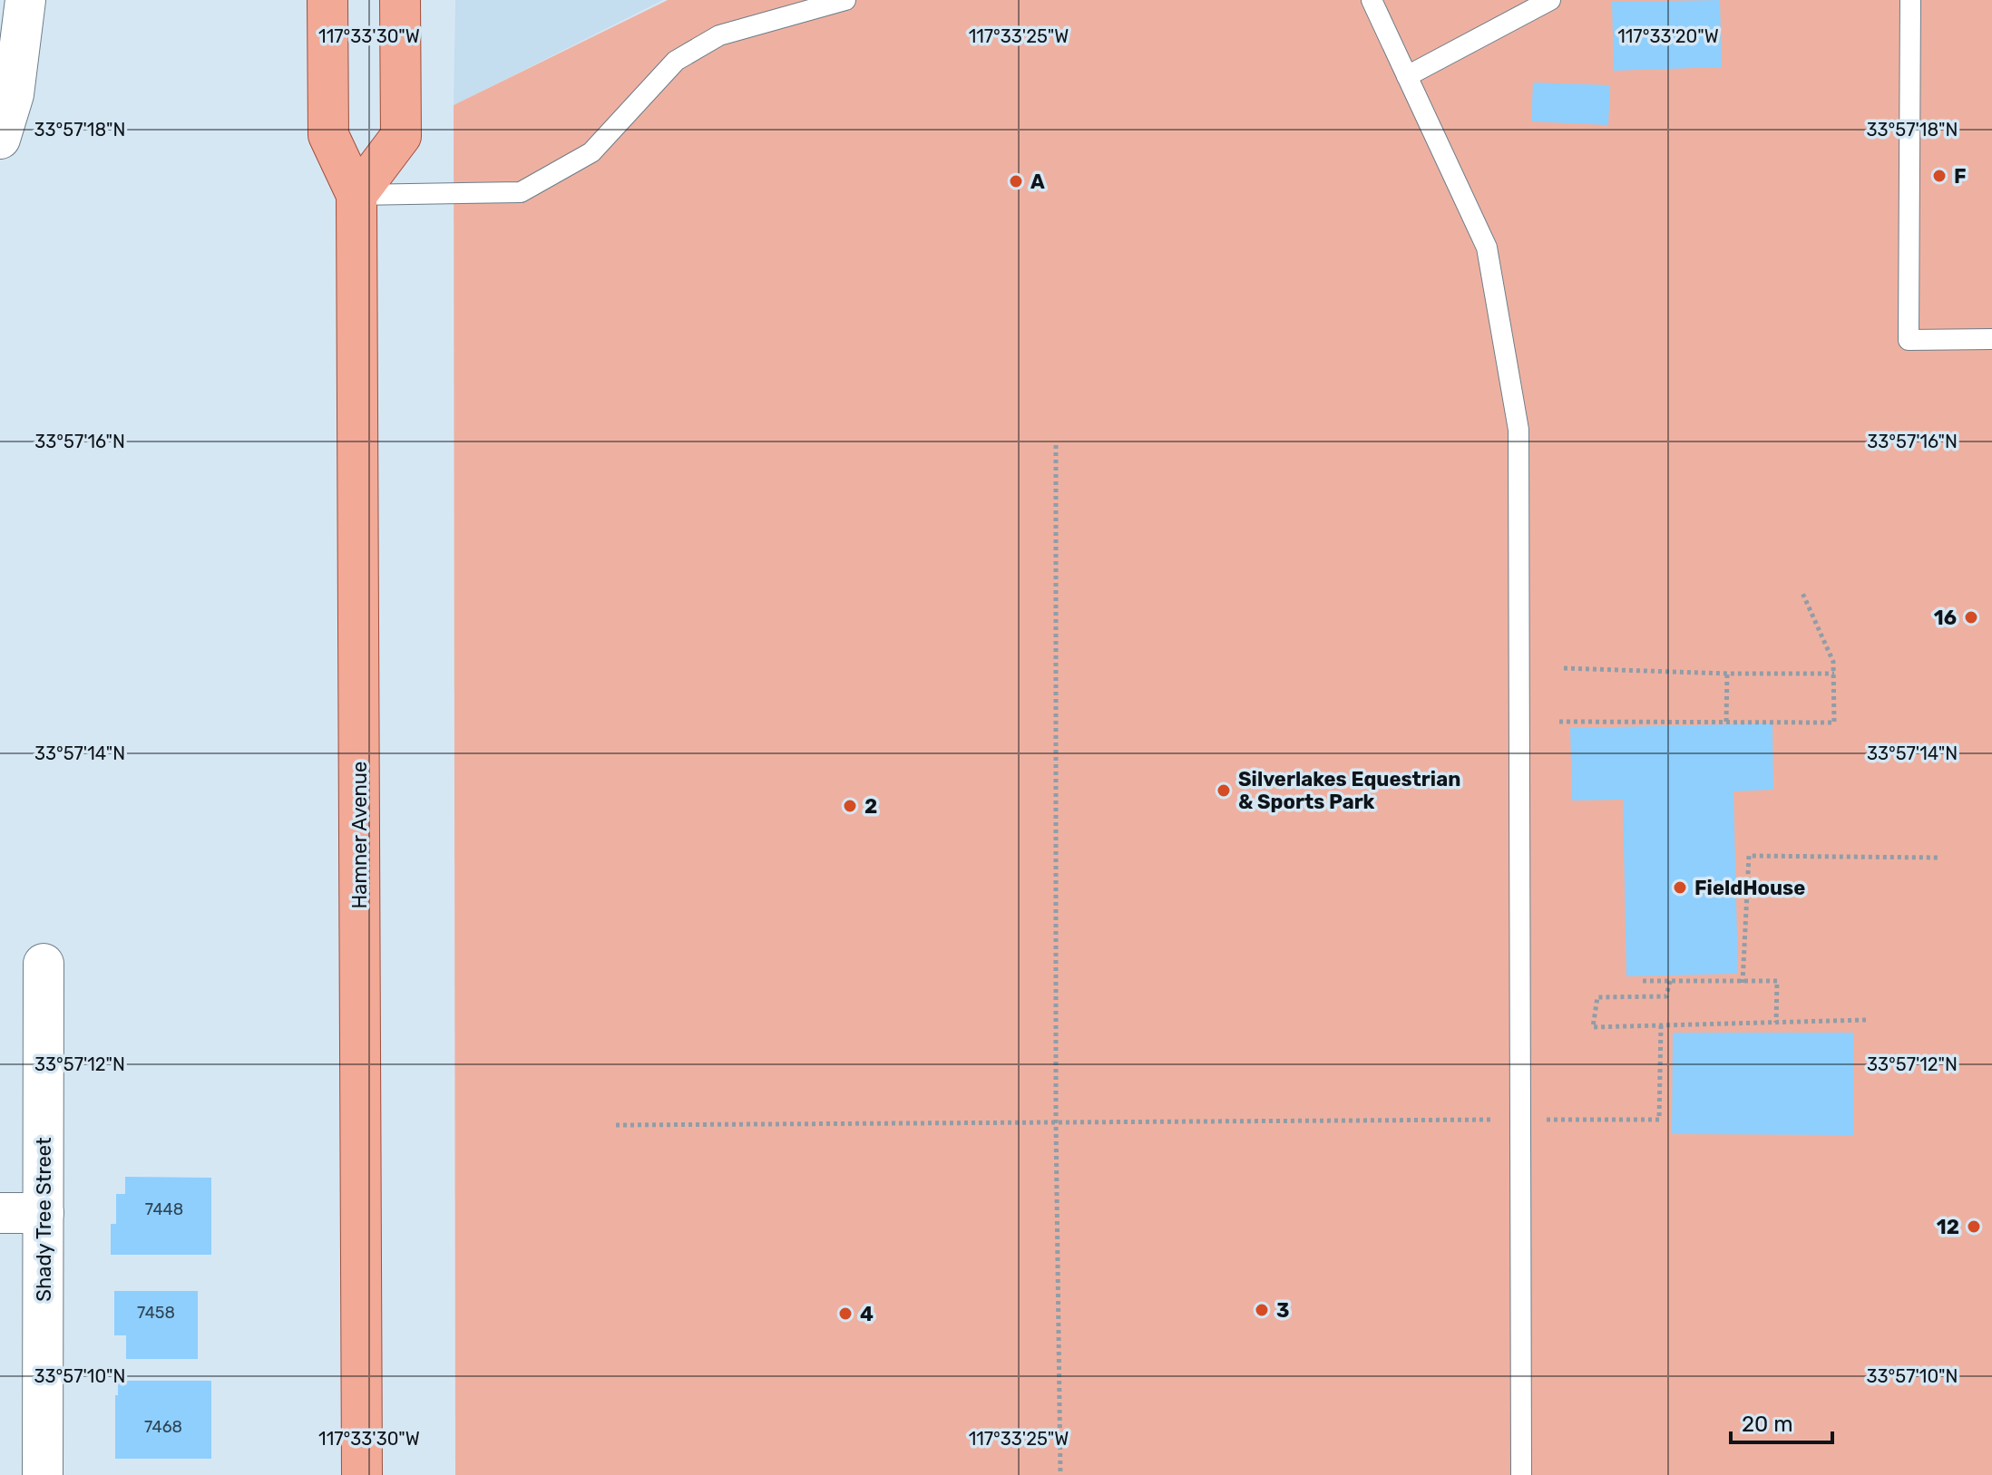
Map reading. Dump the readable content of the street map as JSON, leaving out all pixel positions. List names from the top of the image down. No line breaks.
{"streets":{"main road":["Hamner Avenue"],"street":["Shady Tree Street"]},"places":["F","A","16","Silverlakes Equestrian & Sports Park","2","FieldHouse","12","3","4"],"house_numbers":["7448","7458","7468"],"scale_bar":"20 m","coordinates":["117°33'30\"W","117°33'25\"W","117°33'20\"W","33°57'18\"N","33°57'16\"N","33°57'14\"N","33°57'12\"N","33°57'10\"N"]}
